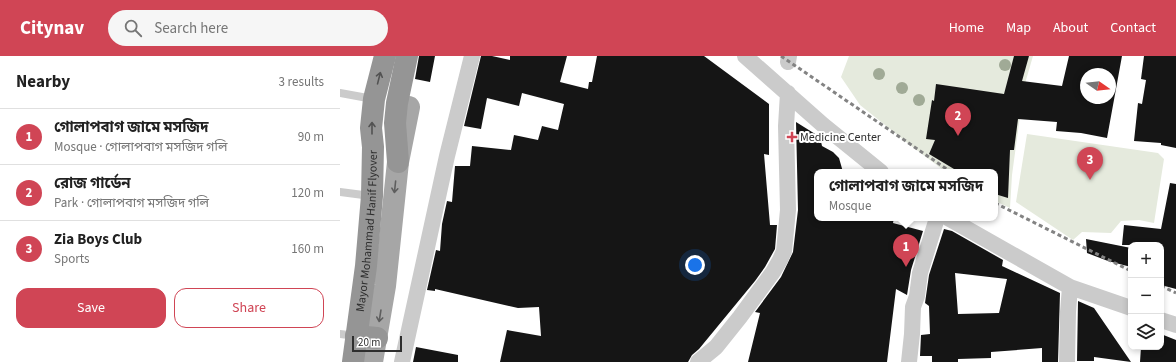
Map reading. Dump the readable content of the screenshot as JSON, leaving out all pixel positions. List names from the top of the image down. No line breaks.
{"streets":{"highway":["Mayor Mohammad Hanif Flyover"]},"places":{"health":["Medicine Center"]},"scale_bar":"20 m","north":"right","page":{"header":"Citynav","search":"Search here","nav":["Home","Map","About","Contact"],"heading":["Nearby","3 results"],"pins":["2","3","1"],"list":[{"mark":"1","name":"গোলাপবাগ জামে মসজিদ","note":"Mosque · গোলাপবাগ মসজিদ গলি","value":"90 m"},{"mark":"2","name":"রোজ গার্ডেন","note":"Park · গোলাপবাগ মসজিদ গলি","value":"120 m"},{"mark":"3","name":"Zia Boys Club","note":"Sports","value":"160 m"}],"popup":["গোলাপবাগ জামে মসজিদ","Mosque"],"map_buttons":["+","−"],"buttons":["Save","Share"],"scale":"20 m"}}
